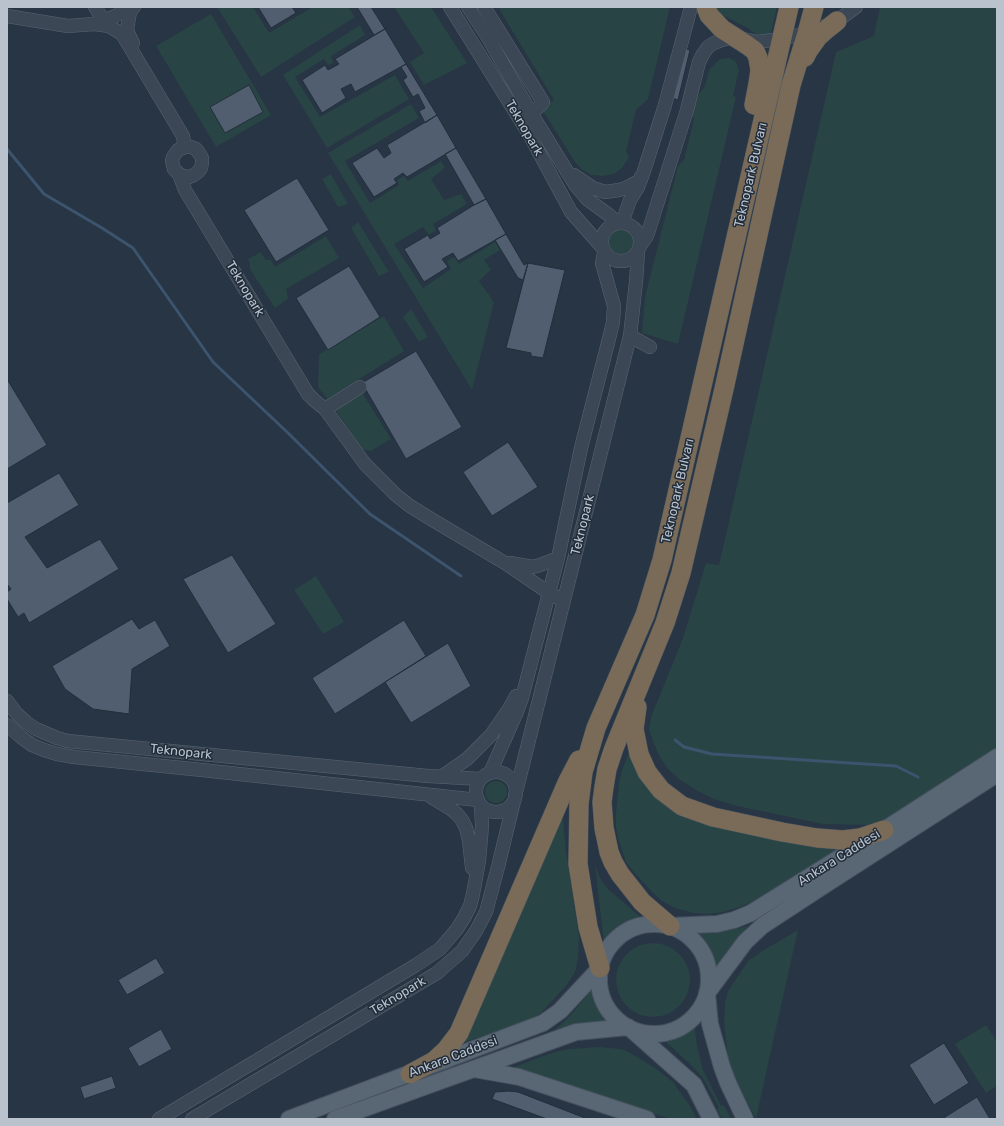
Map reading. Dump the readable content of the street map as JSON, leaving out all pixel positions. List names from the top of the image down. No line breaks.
{"streets":{"highway":["Teknopark Bulvarı"],"main road":["Ankara Caddesi"],"street":["Teknopark"]},"crossings":[["Teknopark Bulvarı","Ankara Caddesi"]]}
